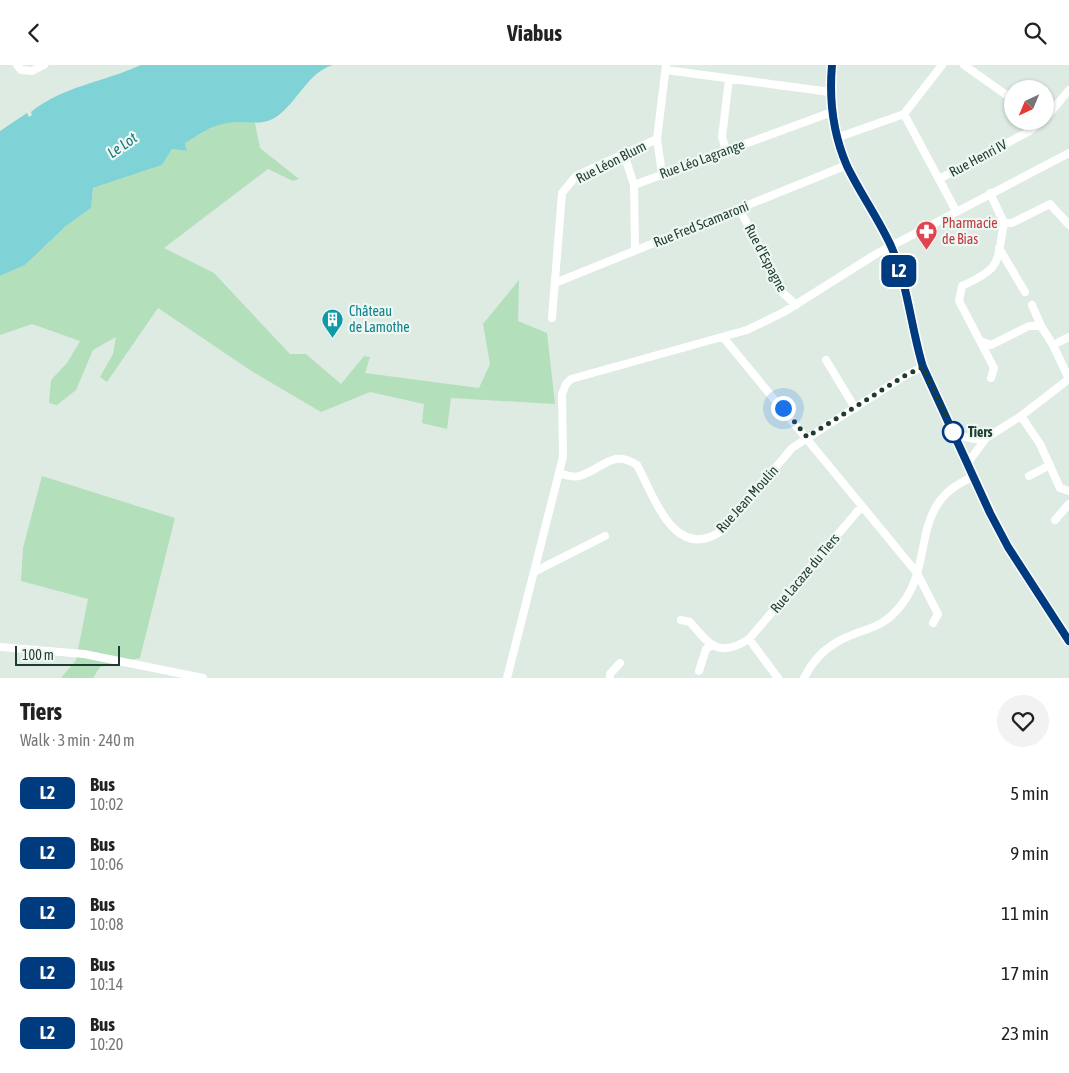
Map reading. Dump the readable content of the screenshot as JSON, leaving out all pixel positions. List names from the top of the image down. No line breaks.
{"streets":{"street":["Rue Henri IV","Rue Léo Lagrange","Rue Léon Blum","Rue Fred Scamaroni","Rue d'Espagne","Rue Jean Moulin","Rue Lacaze du Tiers"]},"crossings":[["Rue Léon Blum","Rue Fred Scamaroni"],["Rue Fred Scamaroni","Rue d'Espagne"]],"water":["Le Lot"],"places":{"pharmacy":["Pharmacie de Bias"],"building":["Château de Lamothe"],"other":["Tiers"]},"lines":["bus line L2"],"scale_bar":"100 m","north":"bottom left","page":{"header":"Viabus","on_map":"L2","scale":"100 m","heading":["Tiers","Walk · 3 min · 240 m"],"list":[{"mark":"L2","name":"Bus","note":"10:02","value":"5 min"},{"mark":"L2","name":"Bus","note":"10:06","value":"9 min"},{"mark":"L2","name":"Bus","note":"10:08","value":"11 min"},{"mark":"L2","name":"Bus","note":"10:14","value":"17 min"},{"mark":"L2","name":"Bus","note":"10:20","value":"23 min"}]}}
